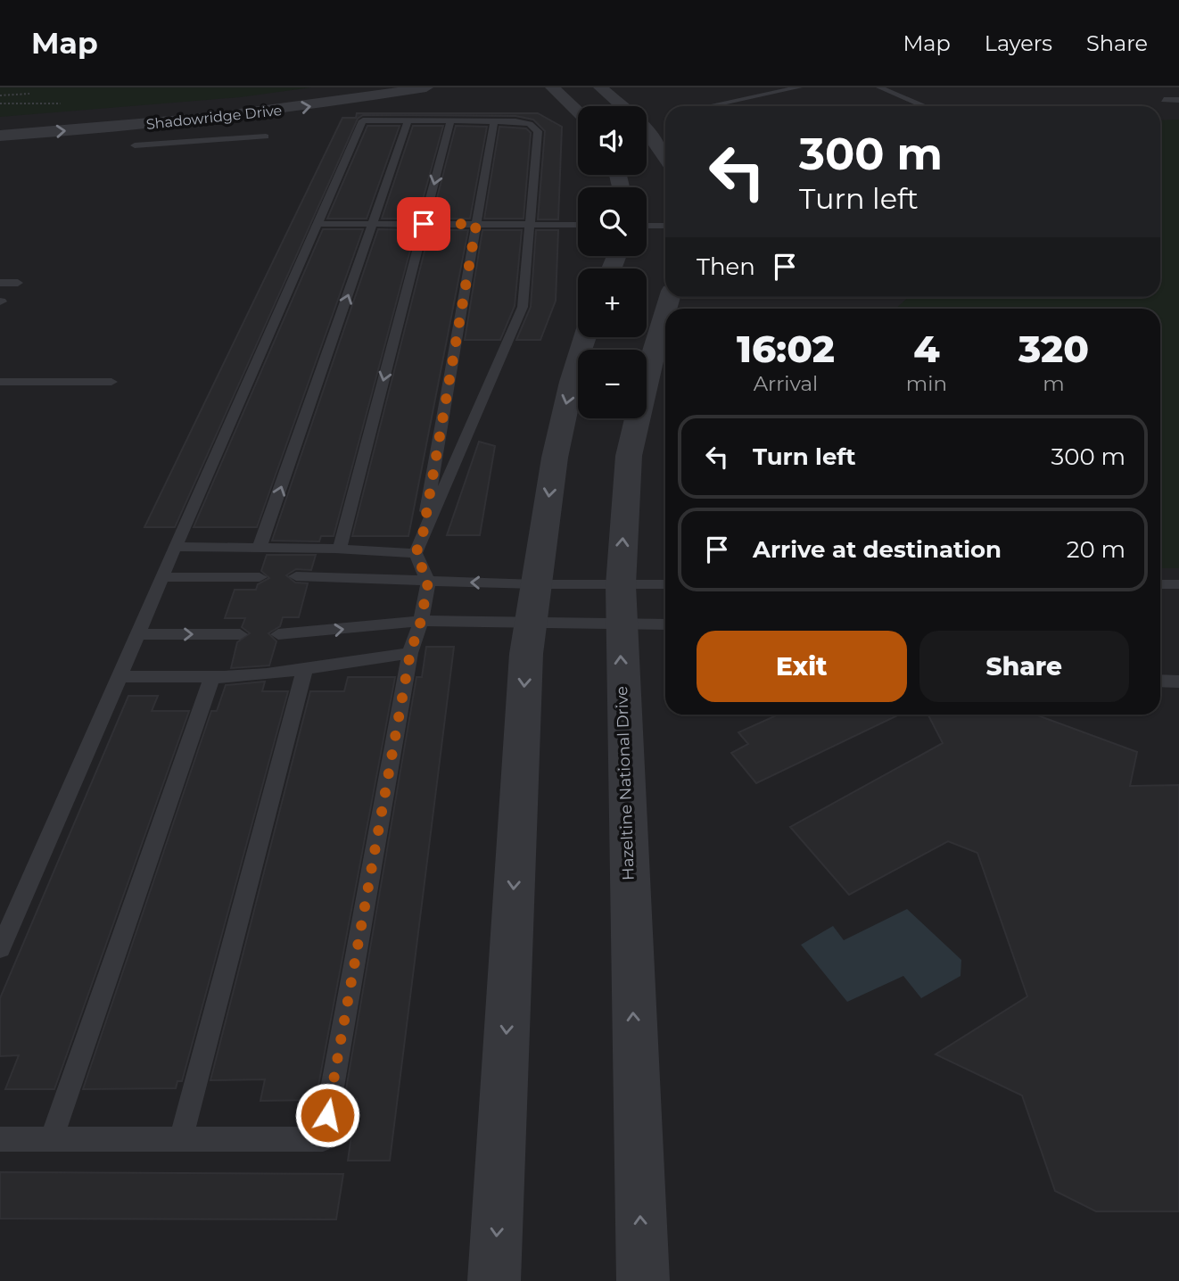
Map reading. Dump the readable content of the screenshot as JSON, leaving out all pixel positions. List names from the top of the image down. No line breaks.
{"streets":{"street":["Shadowridge Drive","Hazeltine National Drive"]},"page":{"header":"Map","nav":["Map","Layers","Share"],"map_buttons":["+","−"],"turn":["300 m","Turn left"],"then":"Then","eta":["16:02","Arrival","4","min","320","m"],"list":[{"name":"Turn left","value":"300 m"},{"name":"Arrive at destination","value":"20 m"}],"buttons":["Exit","Share"]}}
